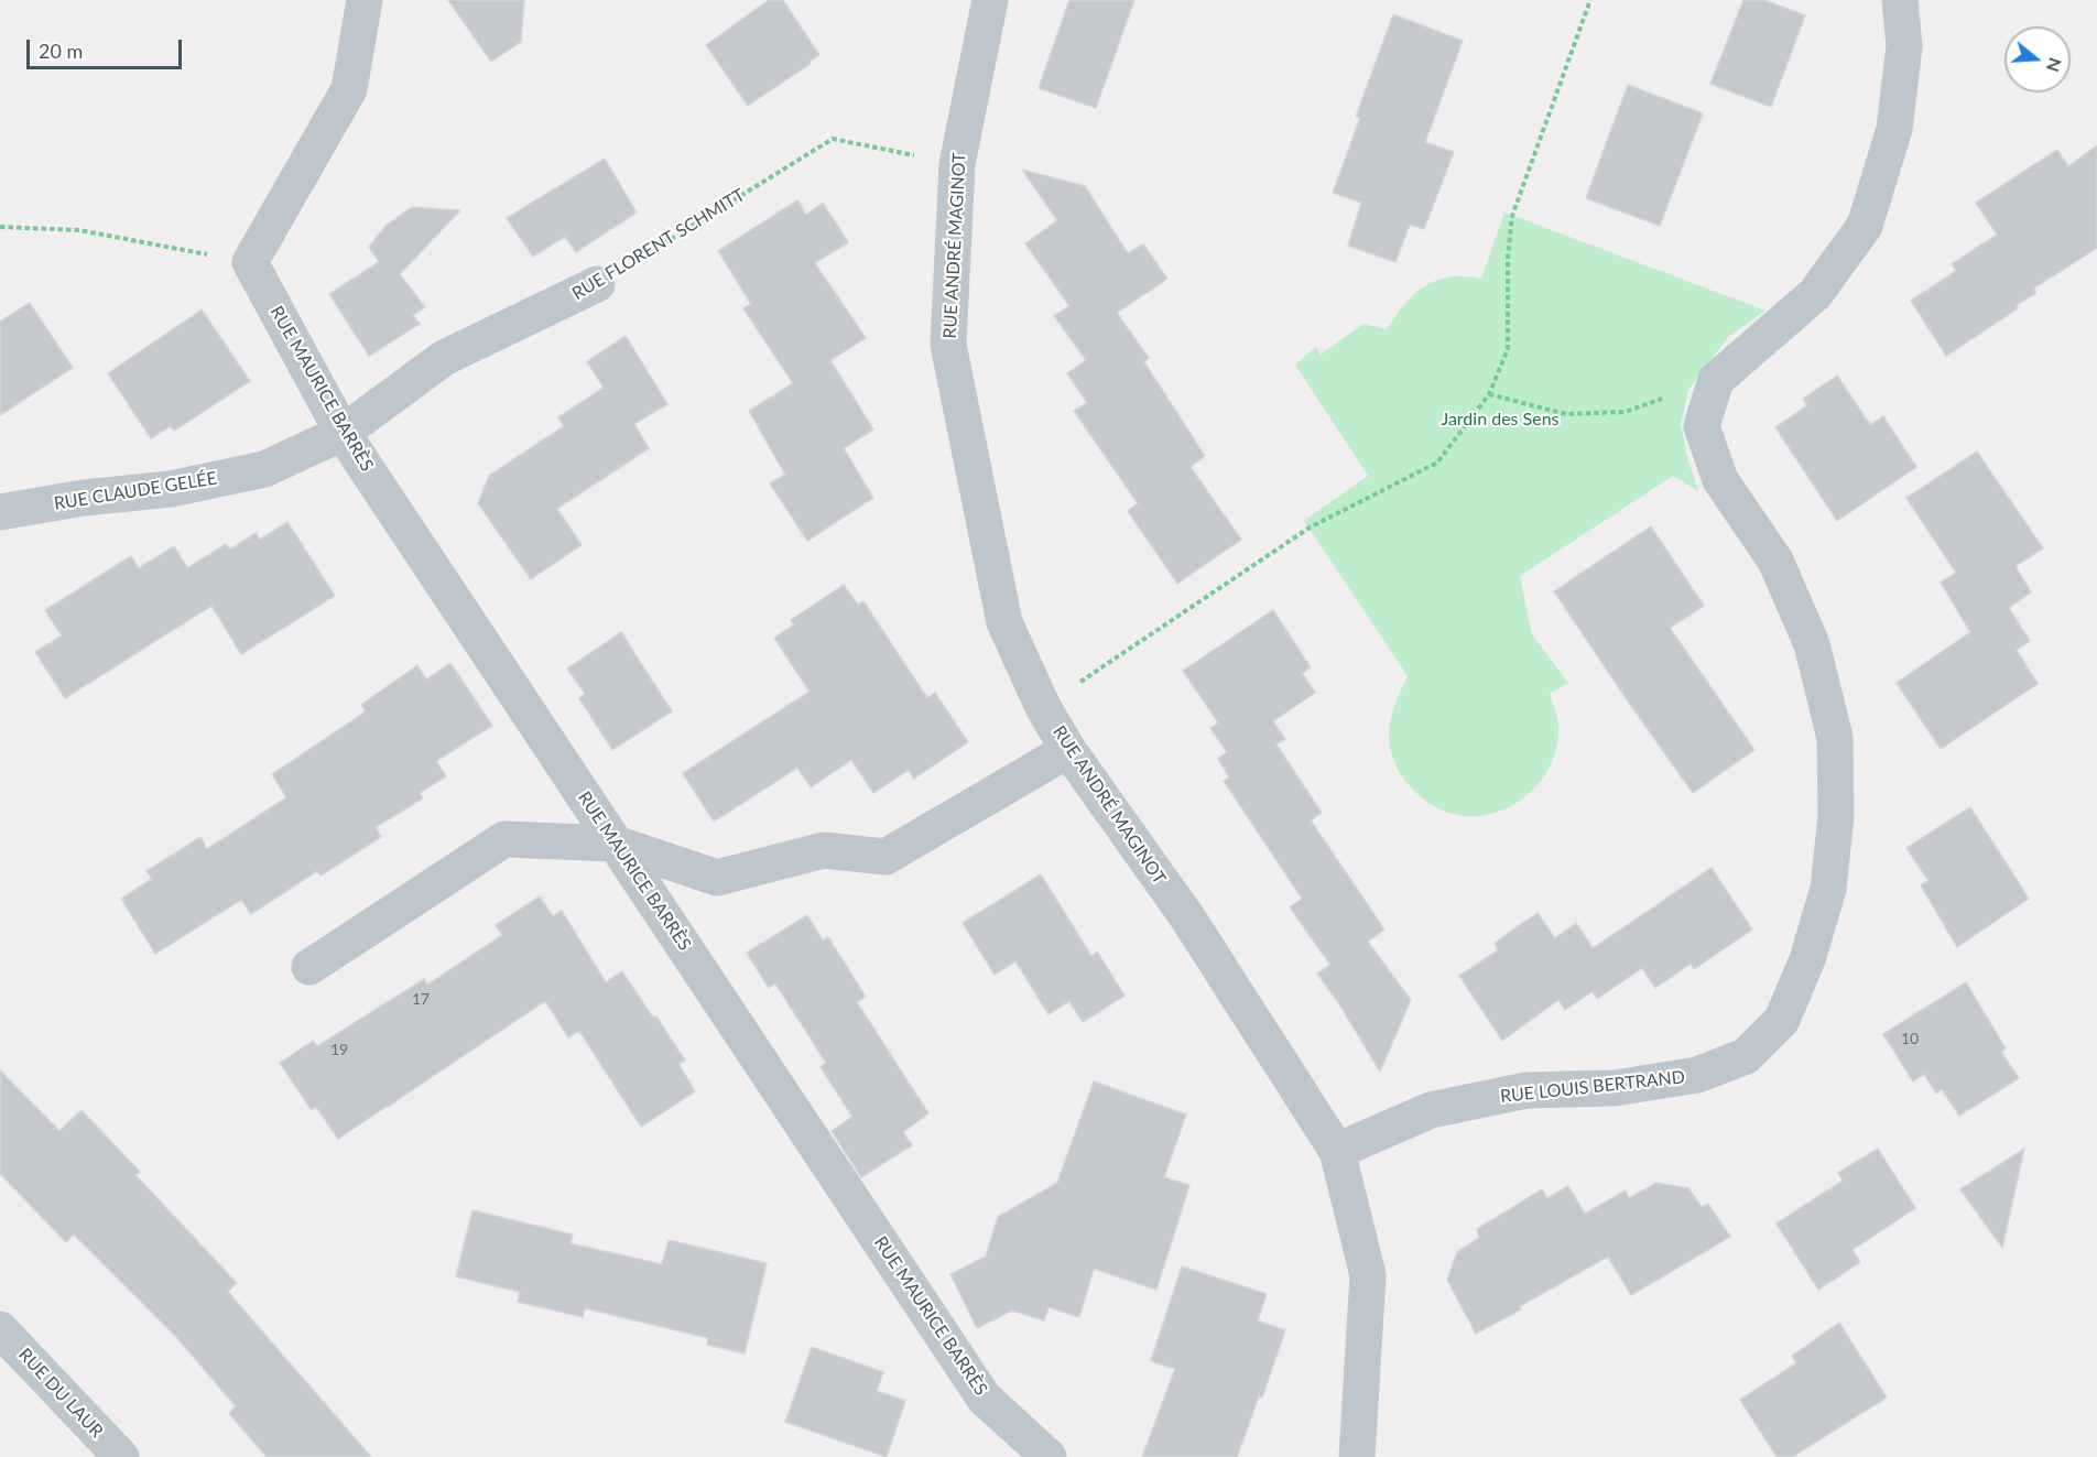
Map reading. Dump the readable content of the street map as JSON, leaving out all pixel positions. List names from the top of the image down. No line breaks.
{"streets":{"street":["RUE FLORENT SCHMITT","RUE ANDRÉ MAGINOT","RUE MAURICE BARRÈS","RUE CLAUDE GELÉE","RUE LOUIS BERTRAND","RUE DU LAUR"]},"crossings":[["RUE FLORENT SCHMITT","RUE ANDRÉ MAGINOT"],["RUE FLORENT SCHMITT","RUE MAURICE BARRÈS"],["RUE FLORENT SCHMITT","RUE CLAUDE GELÉE"],["RUE ANDRÉ MAGINOT","RUE LOUIS BERTRAND"],["RUE MAURICE BARRÈS","RUE CLAUDE GELÉE"]],"parks":["Jardin des Sens"],"house_numbers":["17","10","19"],"scale_bar":"20 m","north":"right"}
